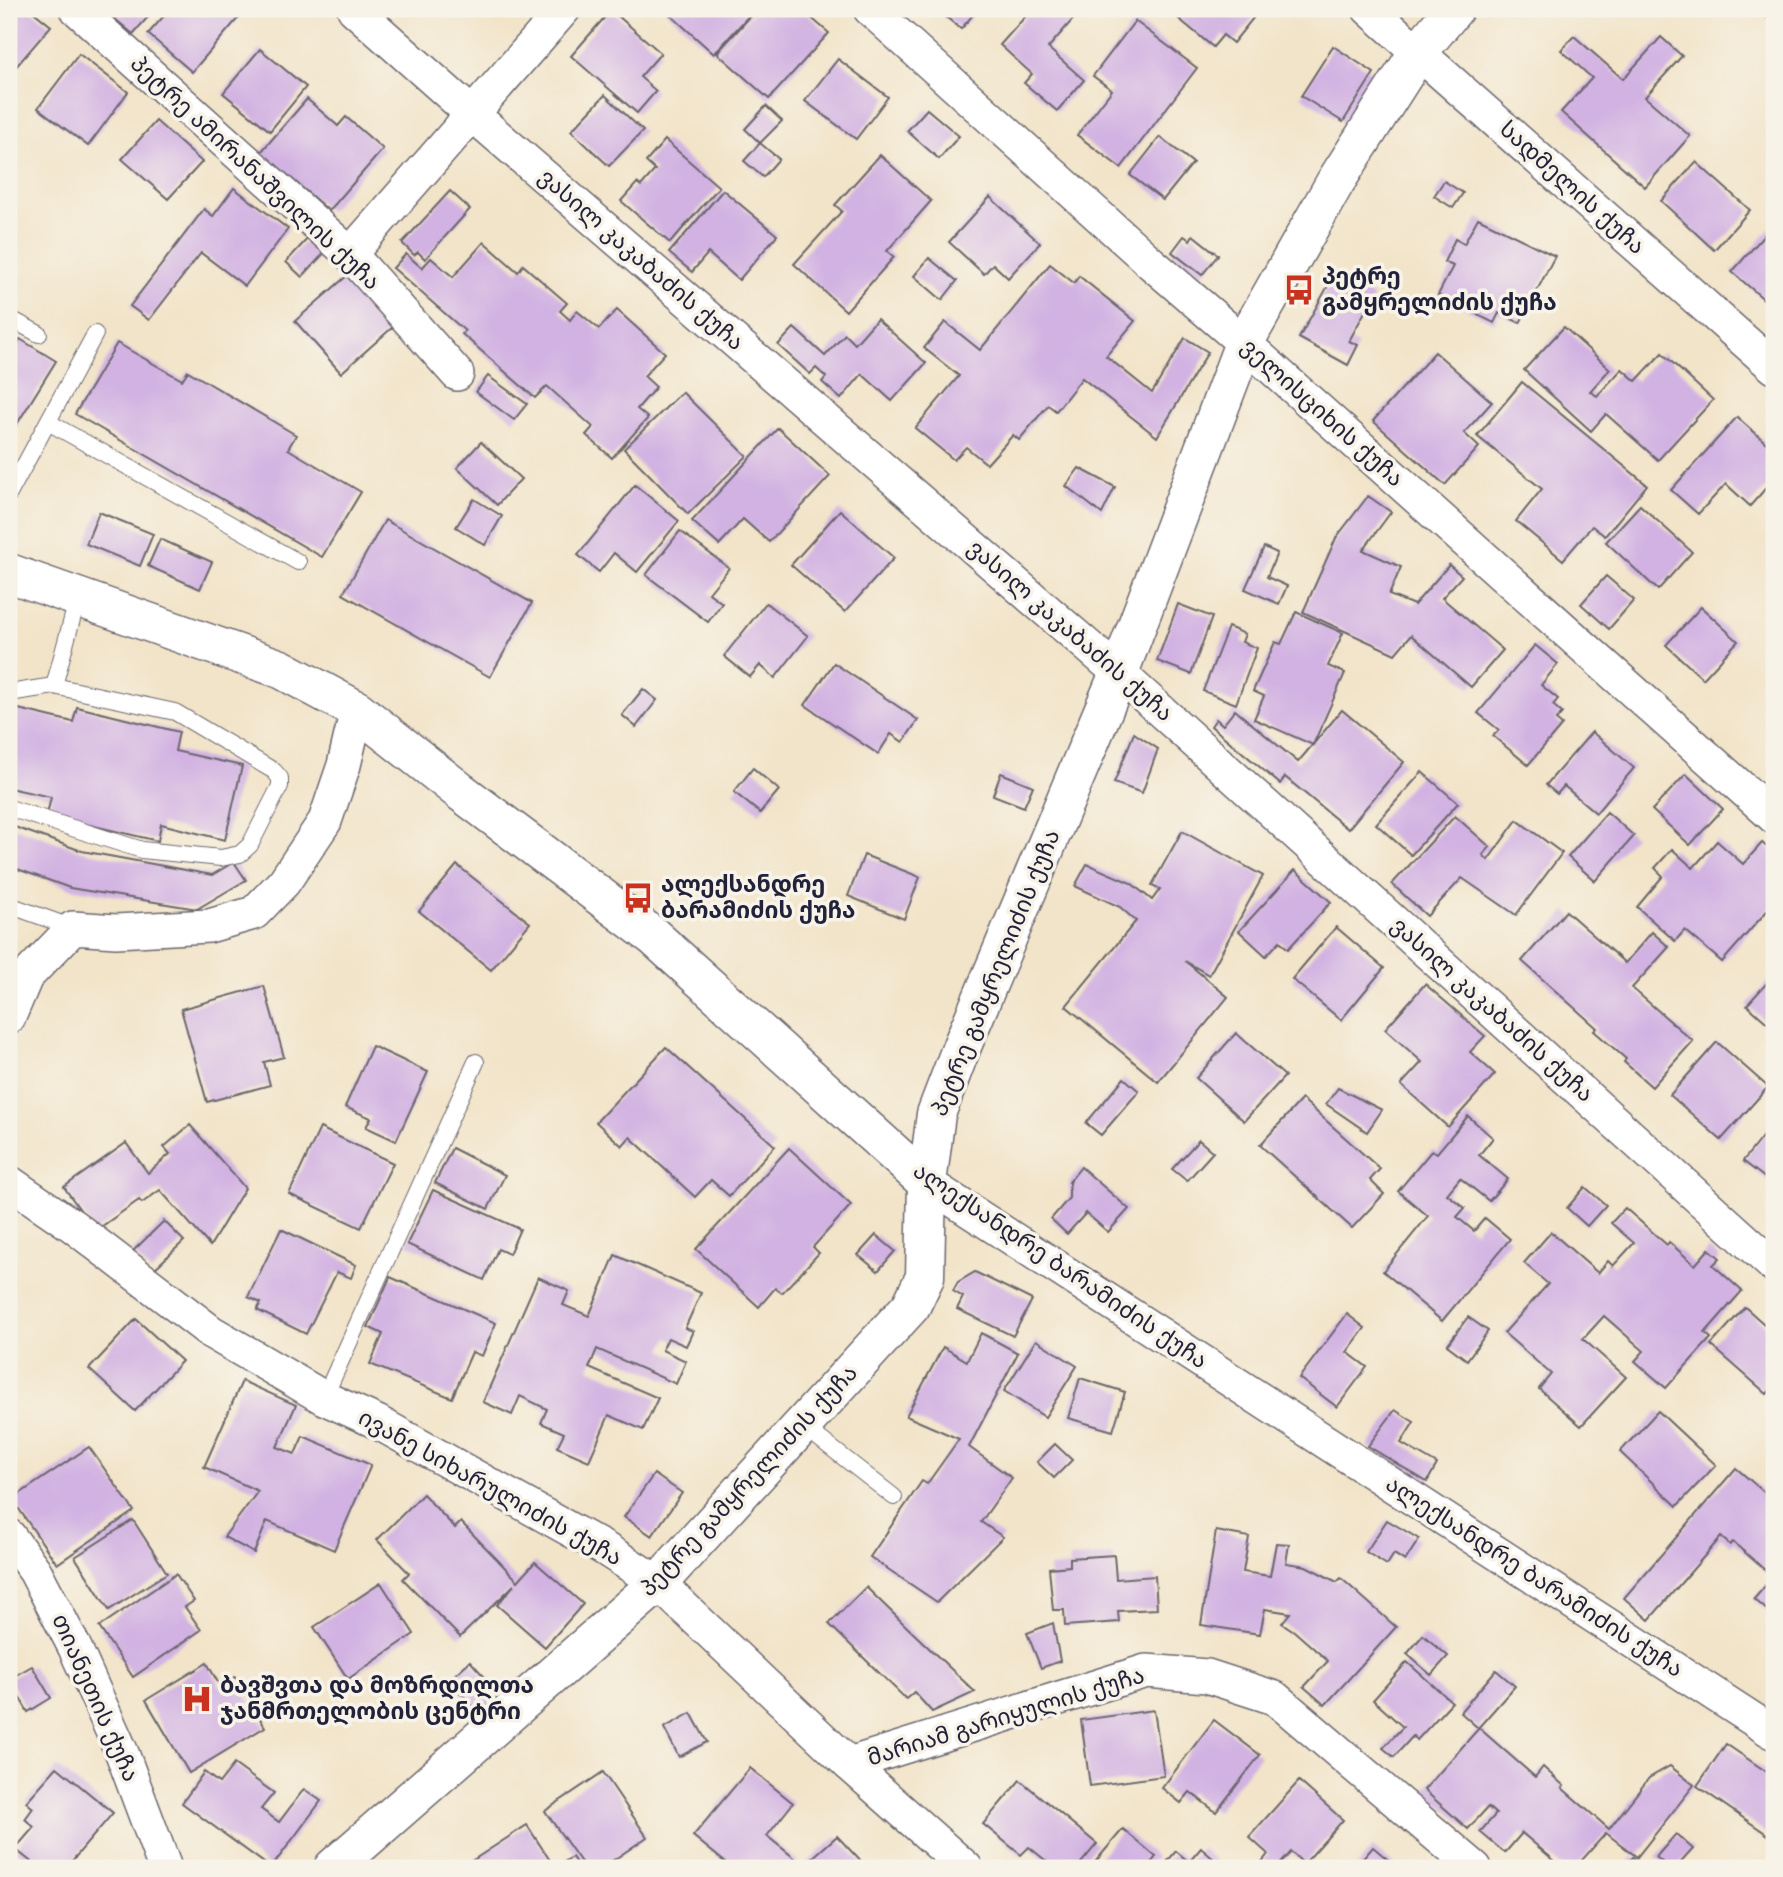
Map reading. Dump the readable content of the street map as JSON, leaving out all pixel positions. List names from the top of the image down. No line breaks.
{"streets":{"street":["პეტრე ამირანაშვილის ქუჩა","სადმელის ქუჩა","ვასილ კაკაბაძის ქუჩა","ველისციხის ქუჩა","პეტრე გამყრელიძის ქუჩა","ალექსანდრე ბარამიძის ქუჩა","ივანე სიხარულიძის ქუჩა","თიანეთის ქუჩა","მარიამ გარიყულის ქუჩა"]},"crossings":[["სადმელის ქუჩა","პეტრე გამყრელიძის ქუჩა"],["ვასილ კაკაბაძის ქუჩა","პეტრე გამყრელიძის ქუჩა"],["ველისციხის ქუჩა","პეტრე გამყრელიძის ქუჩა"],["პეტრე გამყრელიძის ქუჩა","ალექსანდრე ბარამიძის ქუჩა"],["პეტრე გამყრელიძის ქუჩა","ივანე სიხარულიძის ქუჩა"],["ივანე სიხარულიძის ქუჩა","მარიამ გარიყულის ქუჩა"]],"places":{"bus stop":["პეტრე გამყრელიძის ქუჩა","ალექსანდრე ბარამიძის ქუჩა"],"hospital":["ბავშვთა და მოზრდილთა ჯანმრთელობის ცენტრი"]}}
